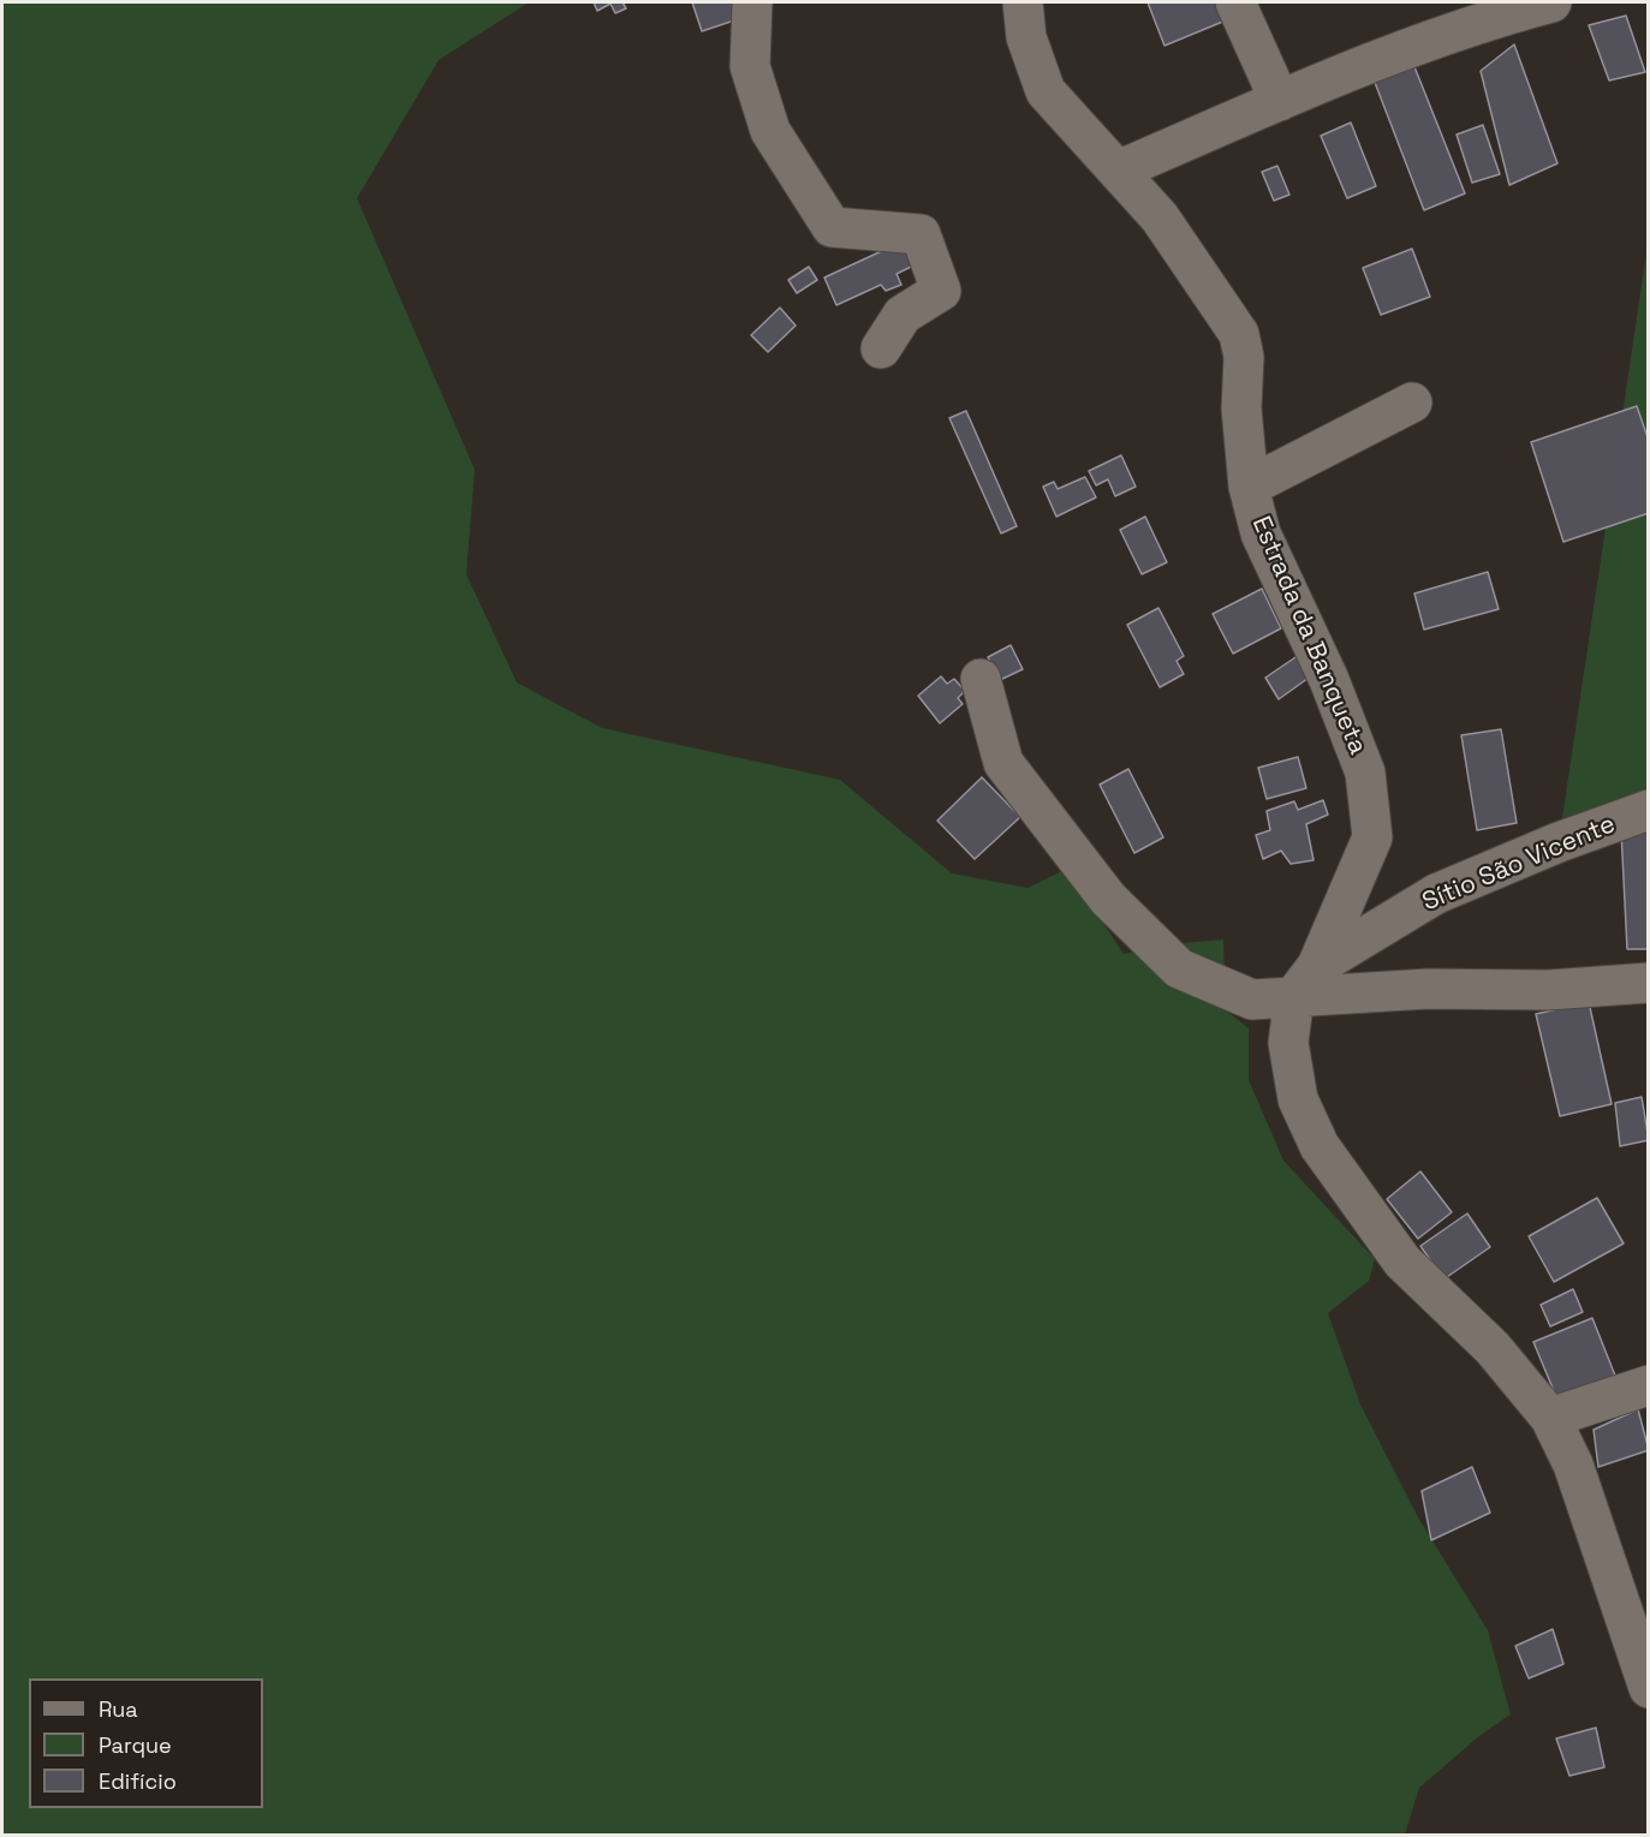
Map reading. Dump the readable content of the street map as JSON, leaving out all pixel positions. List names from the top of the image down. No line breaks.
{"streets":{"street":["Estrada da Banqueta","Sítio São Vicente"]},"crossings":[["Estrada da Banqueta","Sítio São Vicente"]],"legend":["Rua","Parque","Edifício"]}
